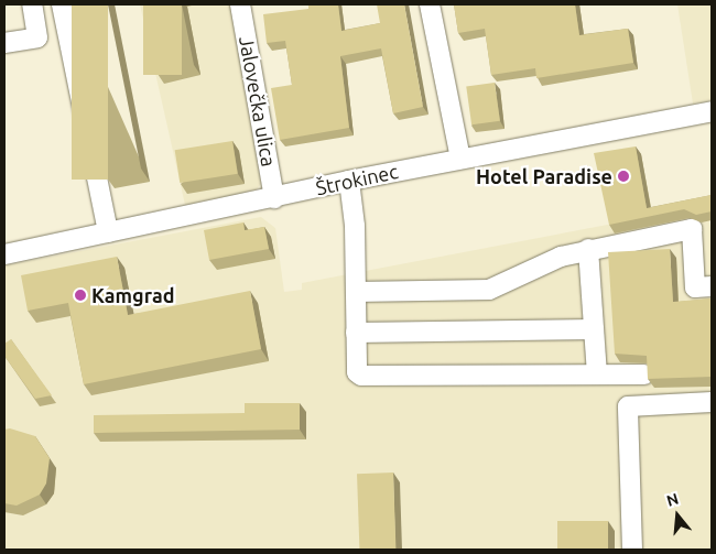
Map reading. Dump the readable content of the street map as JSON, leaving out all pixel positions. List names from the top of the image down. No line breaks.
{"streets":{"street":["Jalovečka ulica","Štrokinec"]},"crossings":[["Jalovečka ulica","Štrokinec"]],"places":["Hotel Paradise","Kamgrad"],"north":"top"}
